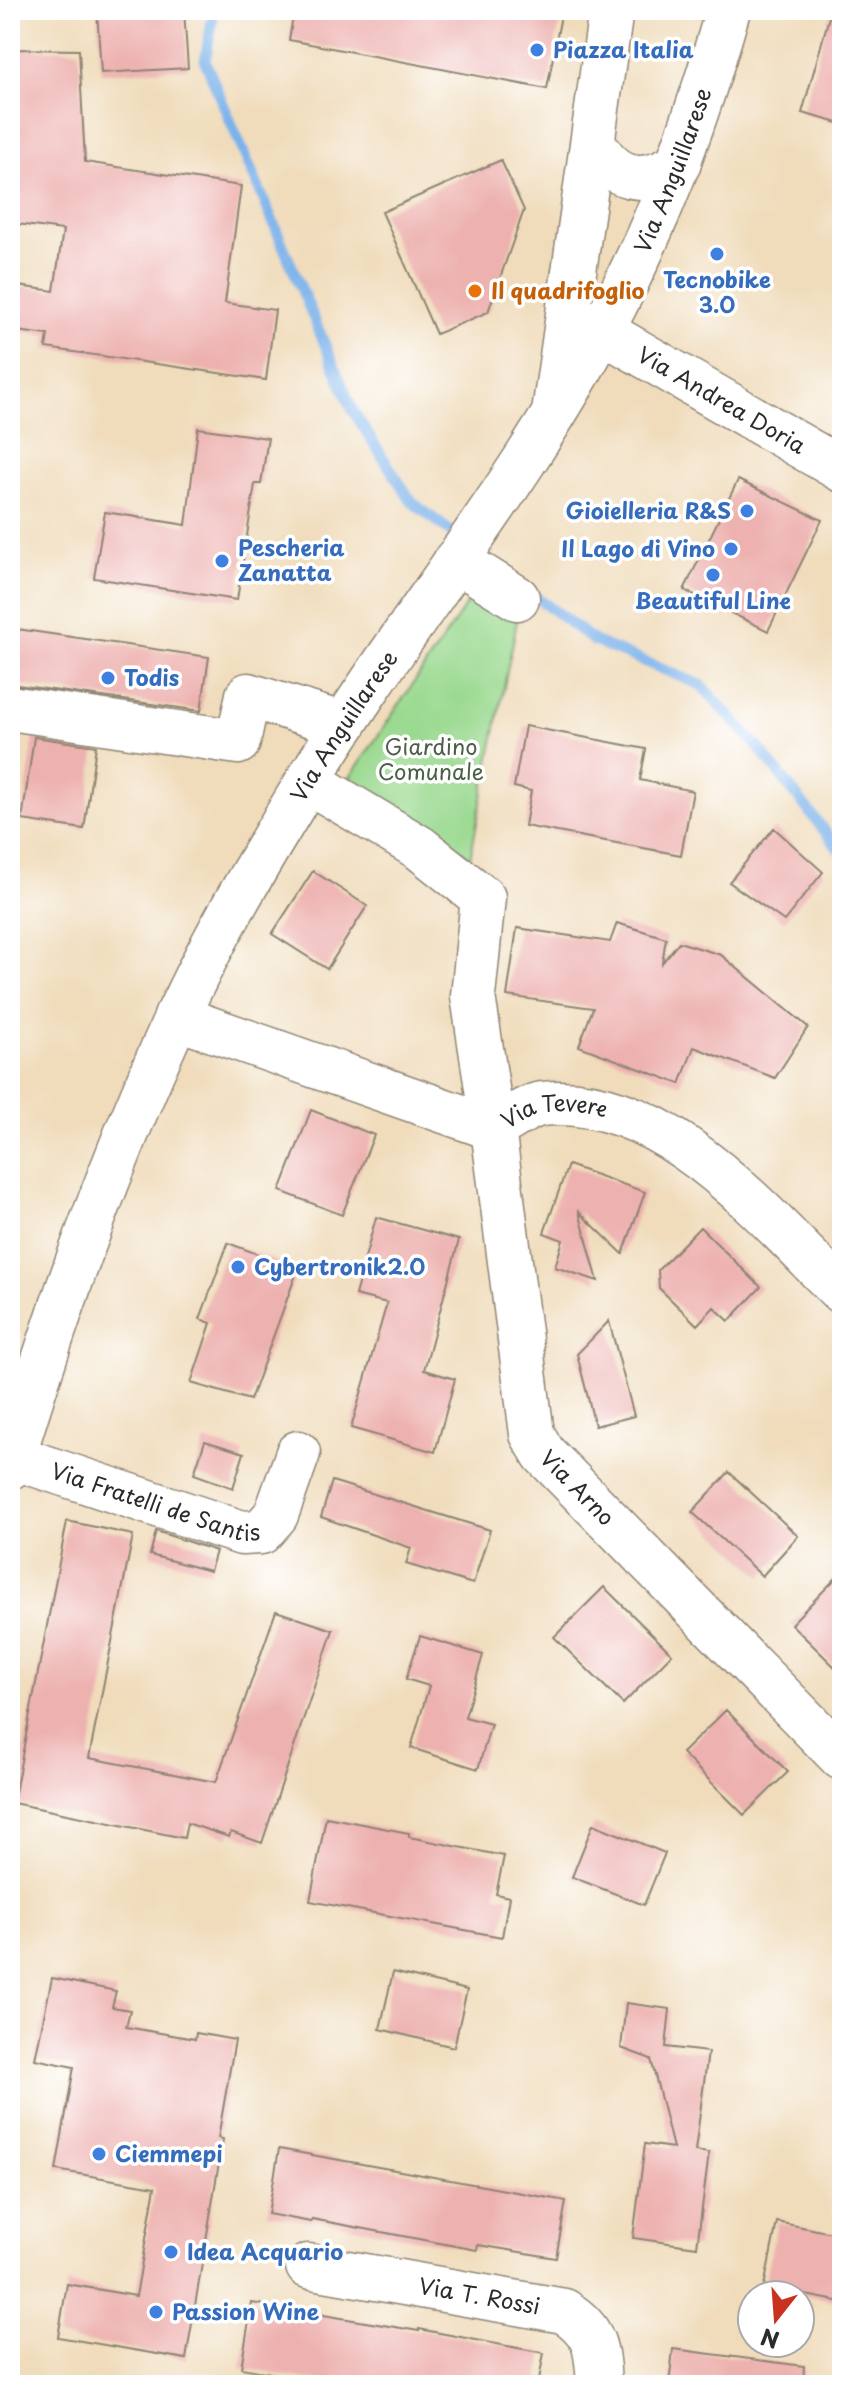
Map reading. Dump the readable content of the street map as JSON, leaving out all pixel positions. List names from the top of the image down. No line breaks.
{"streets":{"street":["Via Anguillarese","Via Andrea Doria","Via Tevere","Via Arno","Via Fratelli de Santis","Via T. Rossi"]},"crossings":[["Via Anguillarese","Via Andrea Doria"],["Via Anguillarese","Via Tevere"],["Via Anguillarese","Via Arno"],["Via Anguillarese","Via Fratelli de Santis"],["Via Tevere","Via Arno"]],"parks":["Giardino Comunale"],"places":["Piazza Italia","Tecnobike 3.0","Il quadrifoglio","Gioielleria R&S","Il Lago di Vino","Pescheria Zanatta","Beautiful Line","Todis","Cybertronik2.0","Ciemmepi","Idea Acquario","Passion Wine"],"north":"bottom"}
